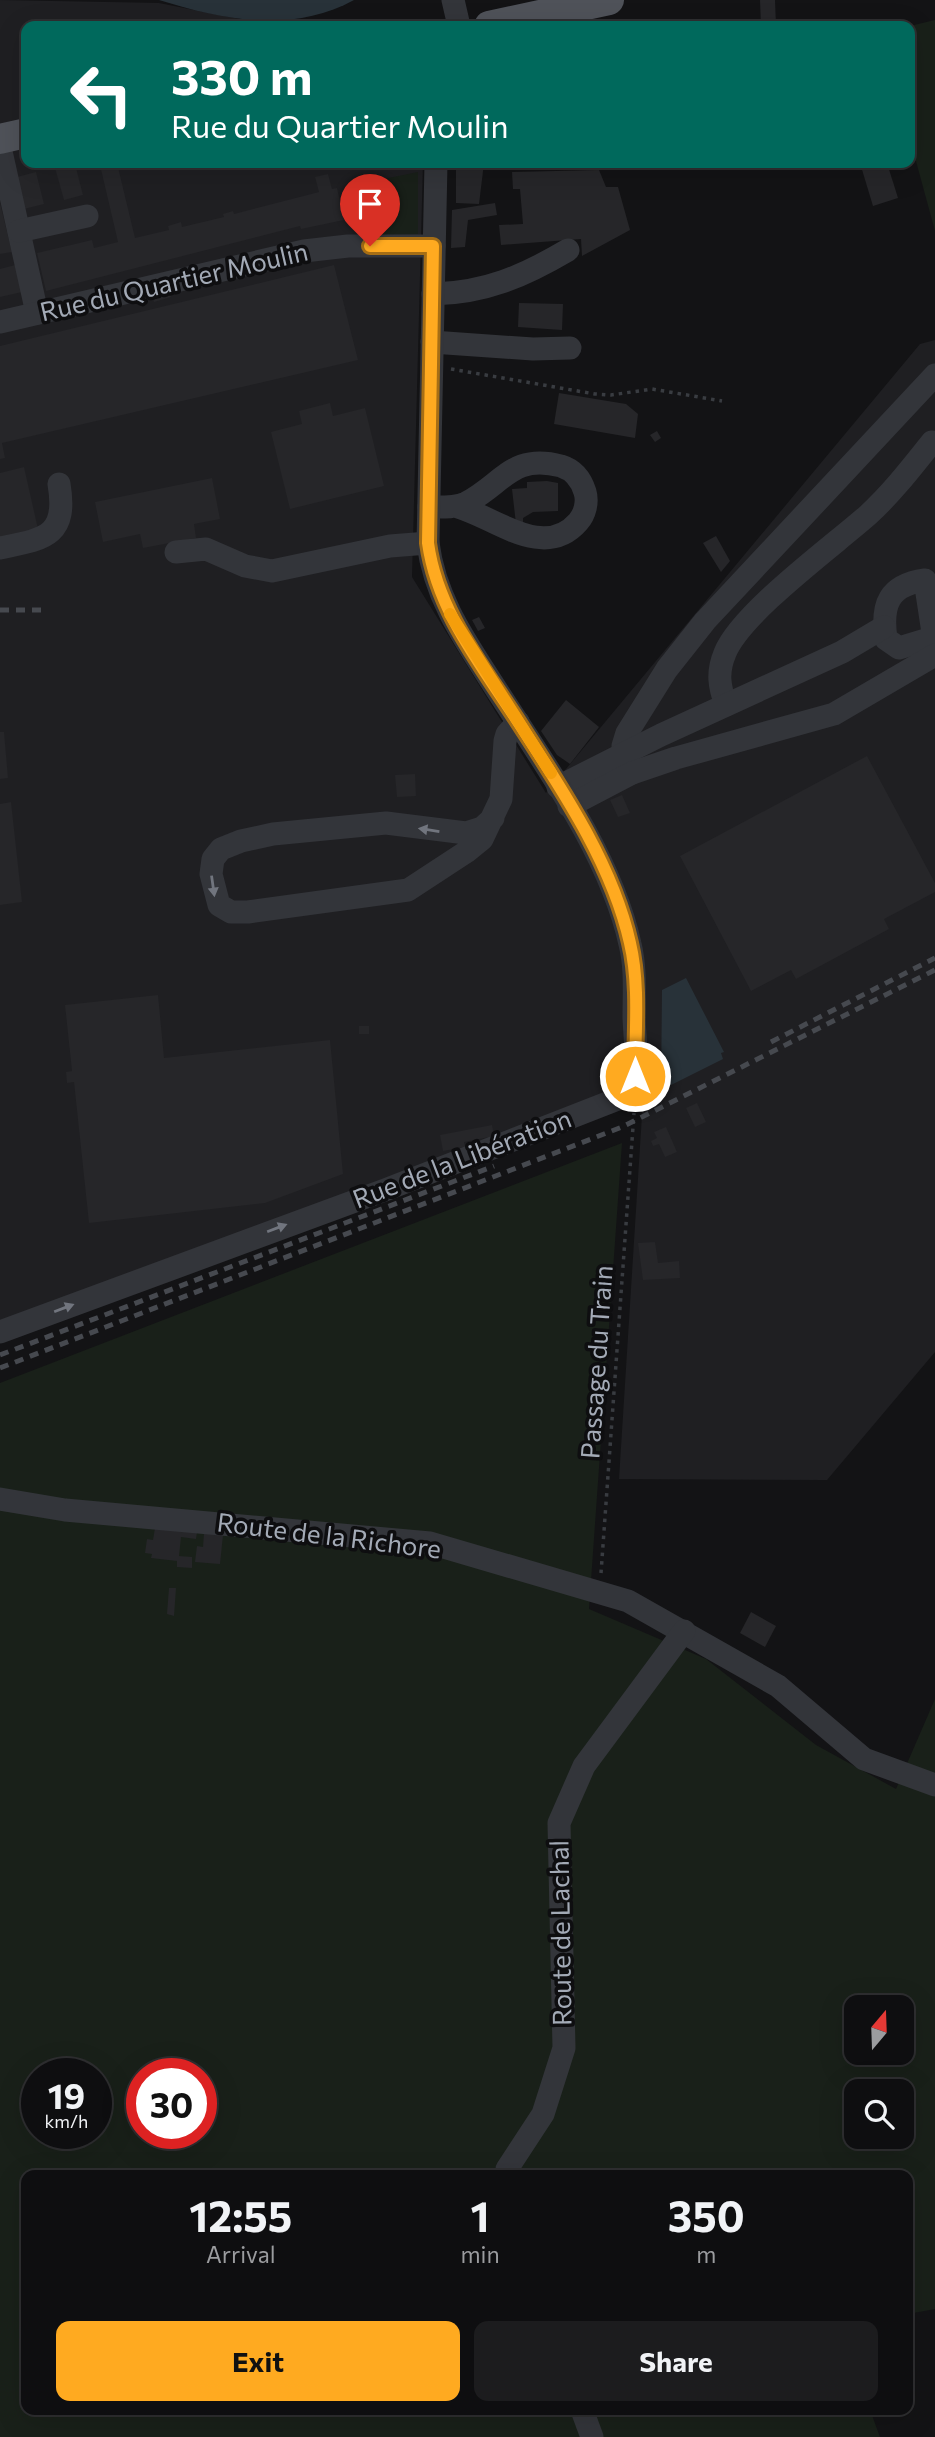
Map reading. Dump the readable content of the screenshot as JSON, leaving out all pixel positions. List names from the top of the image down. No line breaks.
{"streets":{"street":["Rue du Quartier Moulin","Rue de la Libération","Route de la Richore","Route de Lachal"],"path":["Passage du Train"]},"crossings":[["Rue du Quartier Moulin","Rue de la Libération"],["Passage du Train","Route de la Richore"],["Route de la Richore","Route de Lachal"]],"north":"top","page":{"turn":["330 m","Rue du Quartier Moulin"],"speed":"19 km/h","limit":"30","eta":["12:55","Arrival","1","min","350","m"],"buttons":["Exit","Share"]}}
